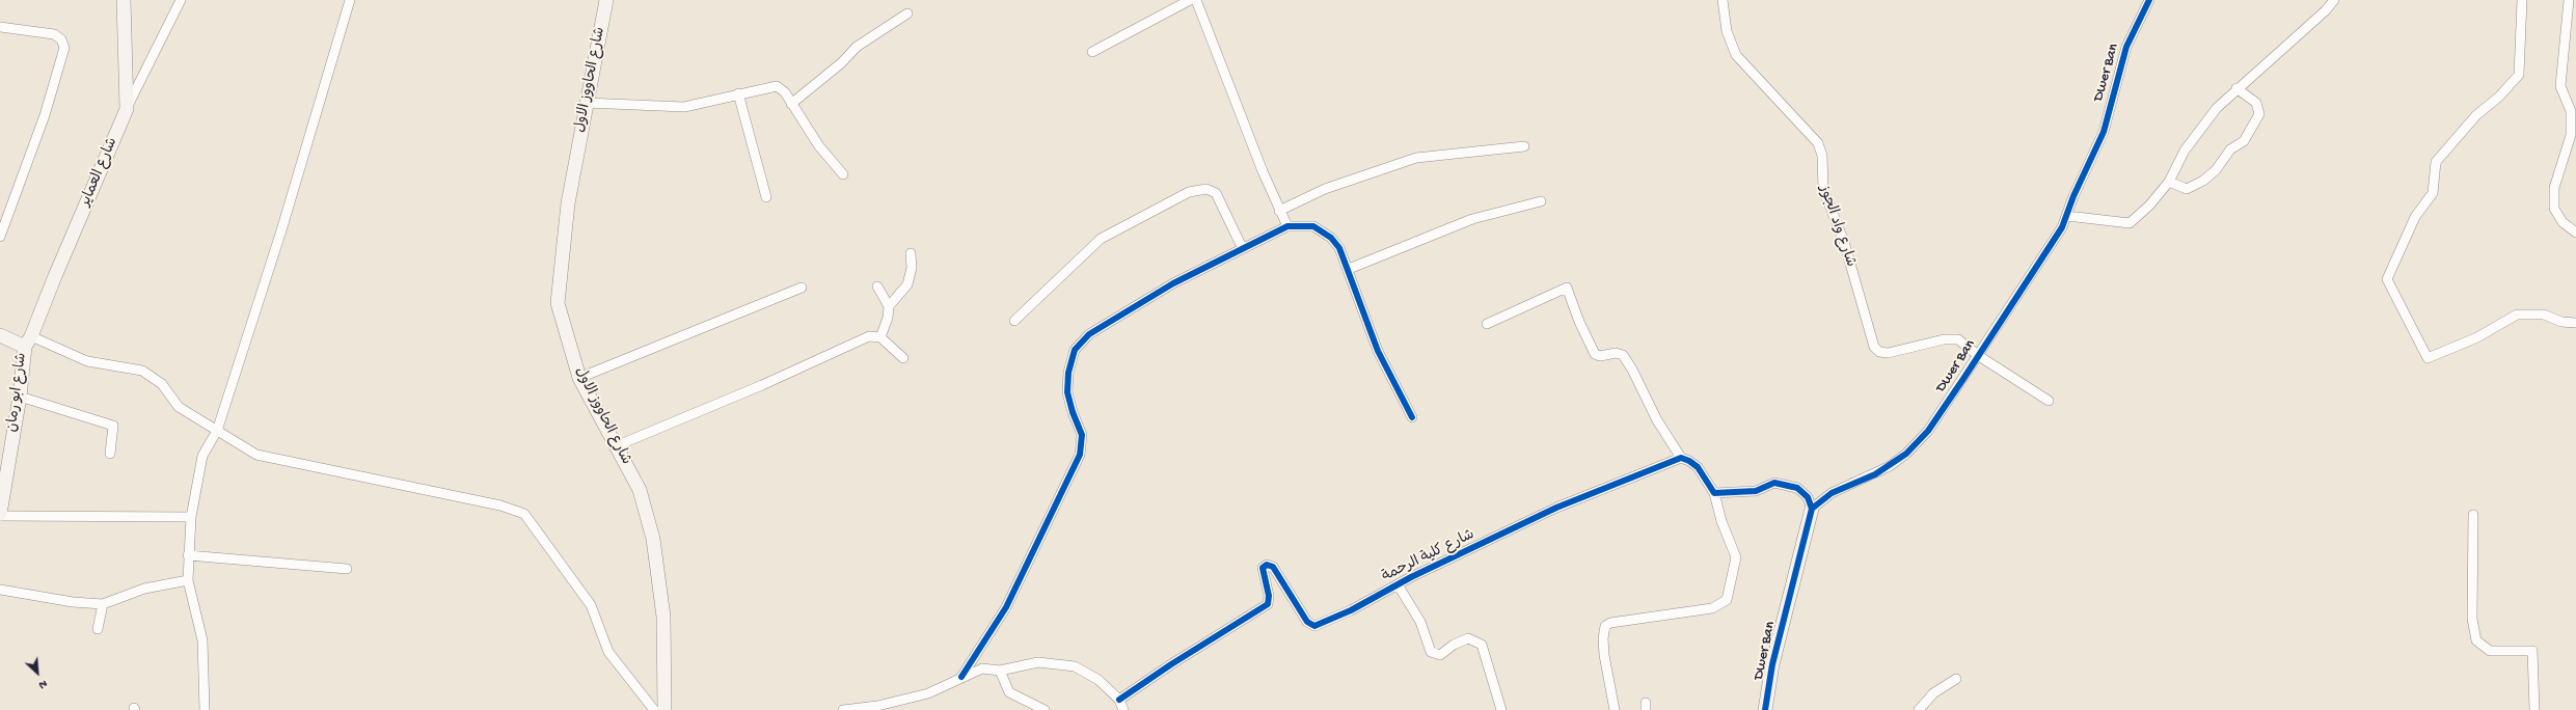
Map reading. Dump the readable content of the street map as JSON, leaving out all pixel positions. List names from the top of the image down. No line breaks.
{"streets":{"main road":["Dwer Ban","شارع الحاووز الاول","شارع العماير","شارع ابو رمان"],"street":["شارع واد الجوز","شارع كلية الرحمة"]},"crossings":[["Dwer Ban","شارع واد الجوز"],["شارع العماير","شارع ابو رمان"]],"north":"bottom right"}
